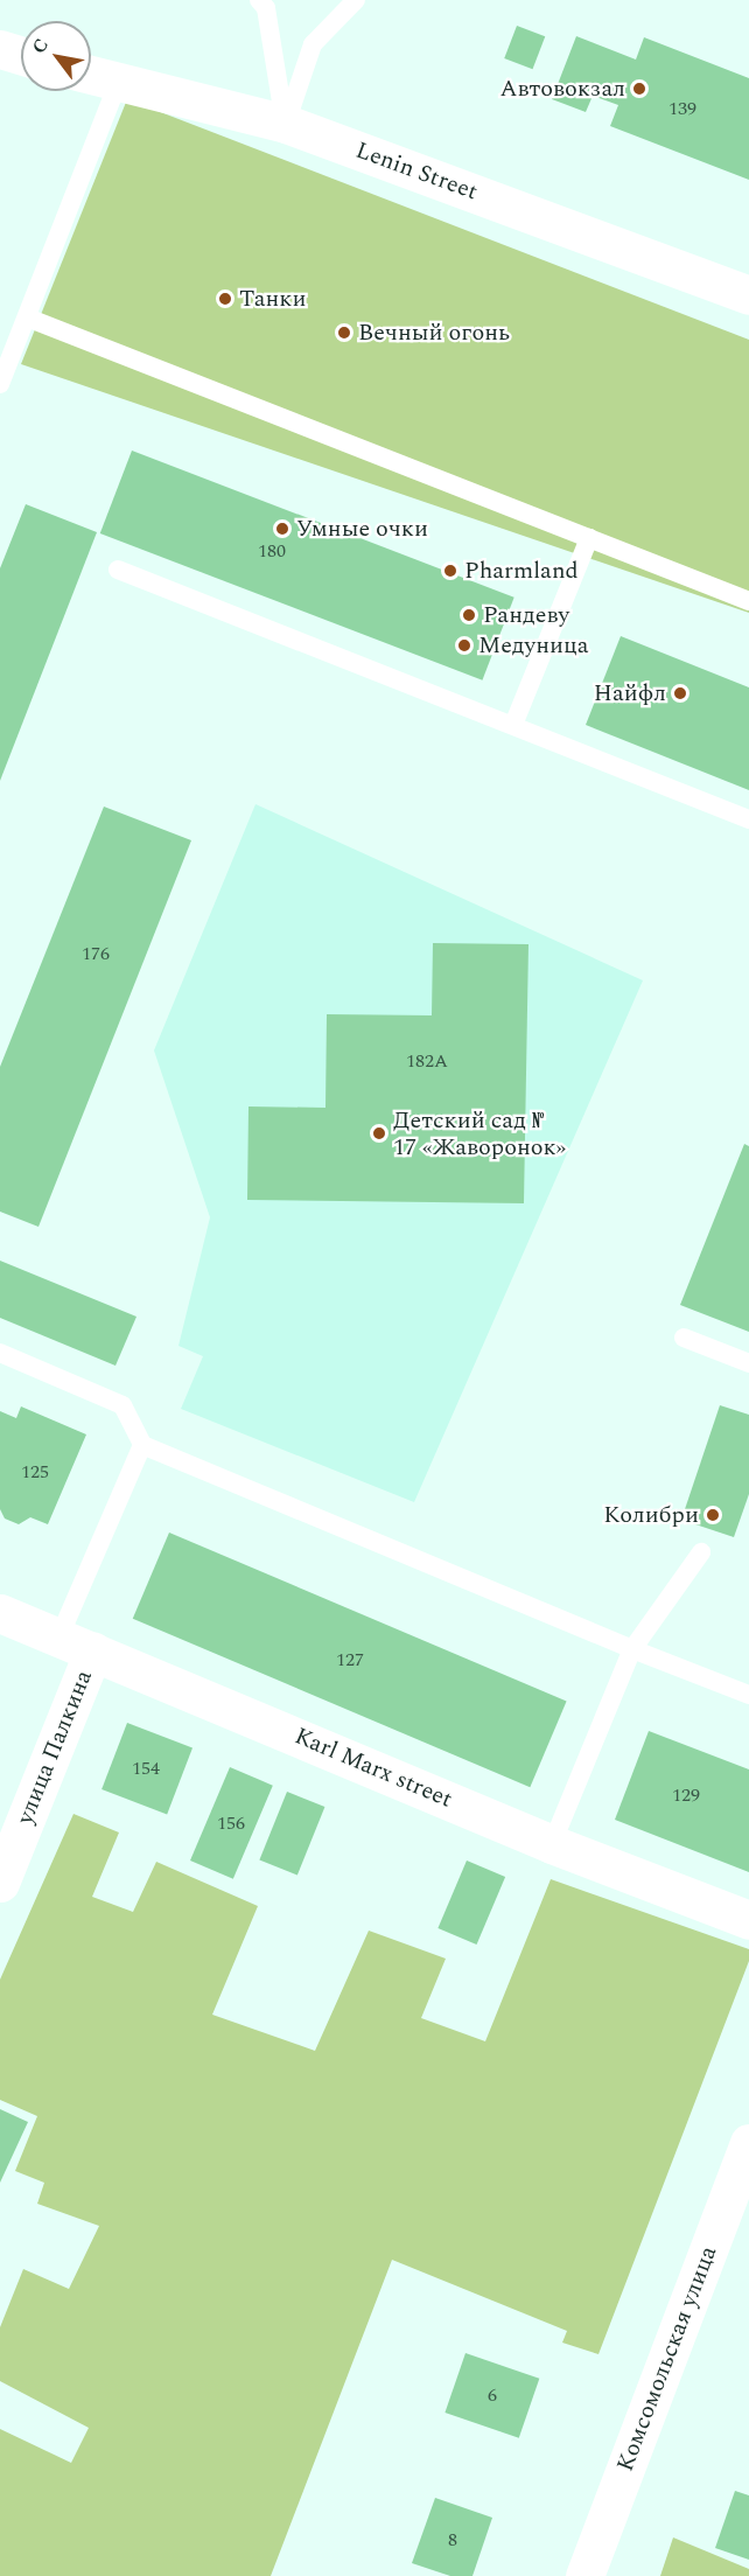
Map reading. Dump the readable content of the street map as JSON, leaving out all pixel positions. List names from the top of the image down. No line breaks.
{"streets":{"street":["Lenin Street","улица Палкина","Karl Marx street","Комсомольская улица"]},"crossings":[["улица Палкина","Karl Marx street"]],"places":["Автовокзал","Танки","Вечный огонь","Умные очки","Pharmland","Рандеву","Медуница","Найфл","Детский сад № 17 «Жаворонок»","Колибри"],"house_numbers":["139","180","176","182А","125","127","154","129","156","6","8"],"north":"top left"}
